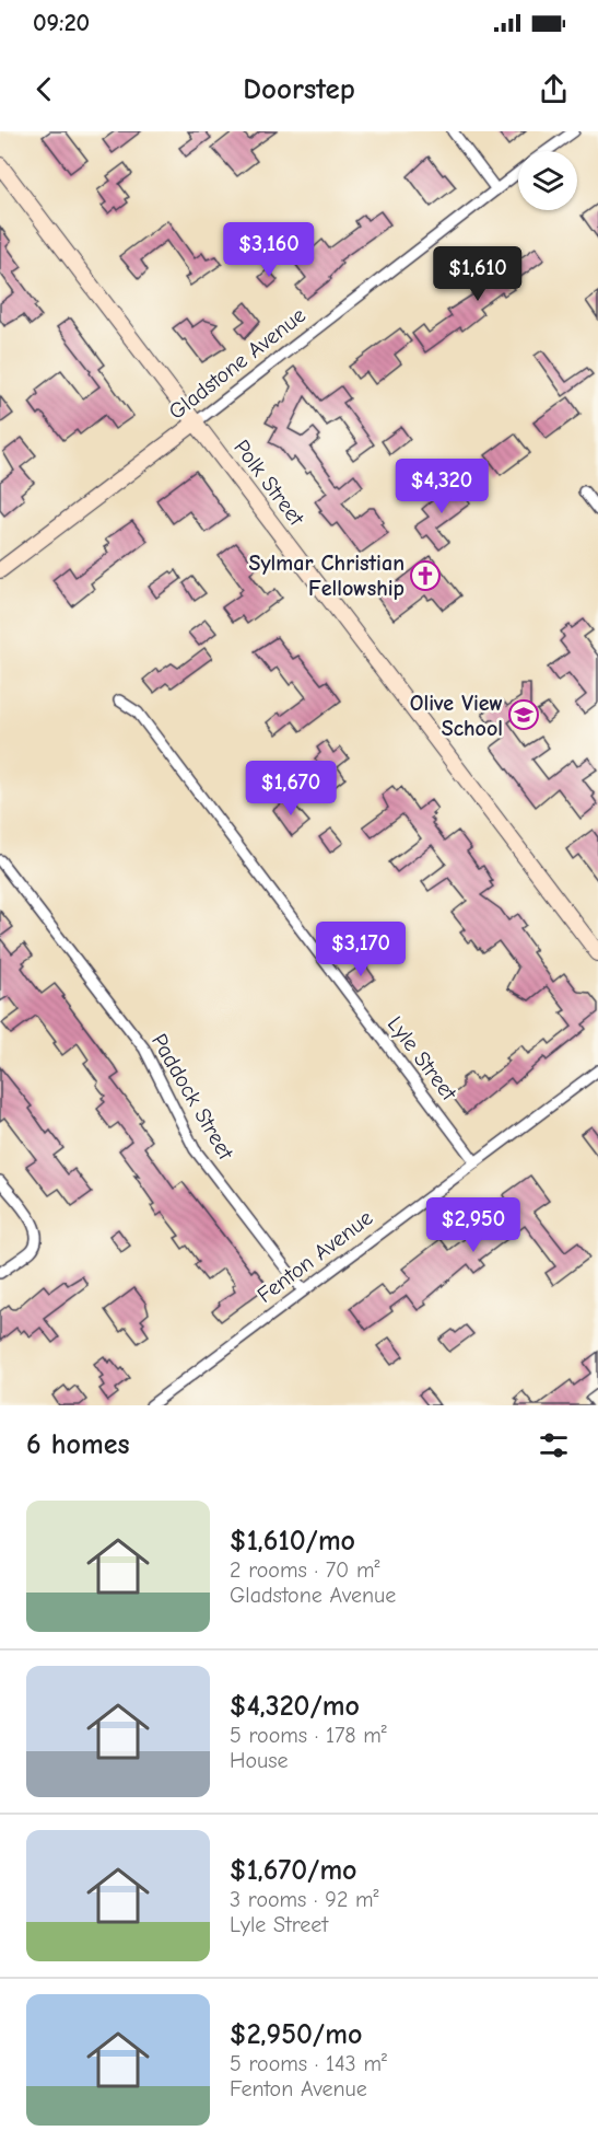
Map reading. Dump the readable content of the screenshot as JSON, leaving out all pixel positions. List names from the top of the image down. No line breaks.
{"streets":{"street":["Gladstone Avenue","Polk Street","Lyle Street","Paddock Street","Fenton Avenue"]},"crossings":[["Gladstone Avenue","Polk Street"],["Lyle Street","Fenton Avenue"],["Paddock Street","Fenton Avenue"]],"places":{"church":["Sylmar Christian Fellowship"],"school or university":["Olive View School"]},"page":{"status":"09:20","header":"Doorstep","price":["$3,160","$1,610","$4,320","$1,670","$3,170","$2,950"],"heading":"6 homes","list":[{"name":"$1,610/mo","note":"2 rooms · 70 m² · Gladstone Avenue"},{"name":"$4,320/mo","note":"5 rooms · 178 m² · House"},{"name":"$1,670/mo","note":"3 rooms · 92 m² · Lyle Street"},{"name":"$2,950/mo","note":"5 rooms · 143 m² · Fenton Avenue"}]}}
